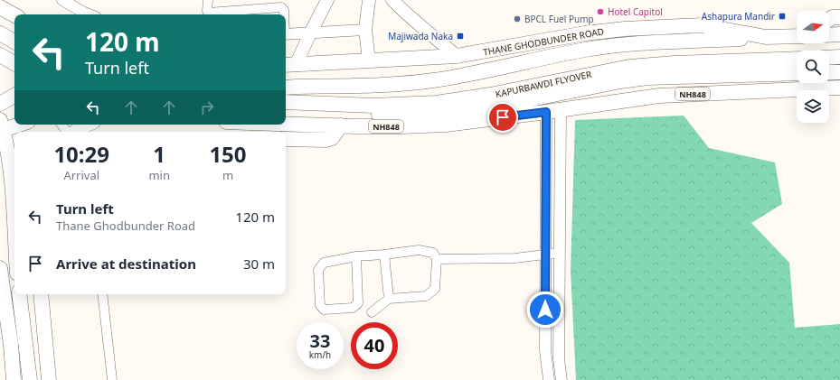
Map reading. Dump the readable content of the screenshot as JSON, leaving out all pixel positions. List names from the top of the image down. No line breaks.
{"streets":{"highway":["THANE GHODBUNDER ROAD","KAPURBAWDI FLYOVER","NH848"]},"places":{"other":["Hotel Capitol","BPCL Fuel Pump"],"transit":["Ashapura Mandir","Majiwada Naka"]},"north":"right","page":{"turn":["120 m","Turn left"],"eta":["10:29","Arrival","1","min","150","m"],"list":[{"name":"Turn left","note":"Thane Ghodbunder Road","value":"120 m"},{"name":"Arrive at destination","value":"30 m"}],"speed":"33 km/h","limit":"40"}}
